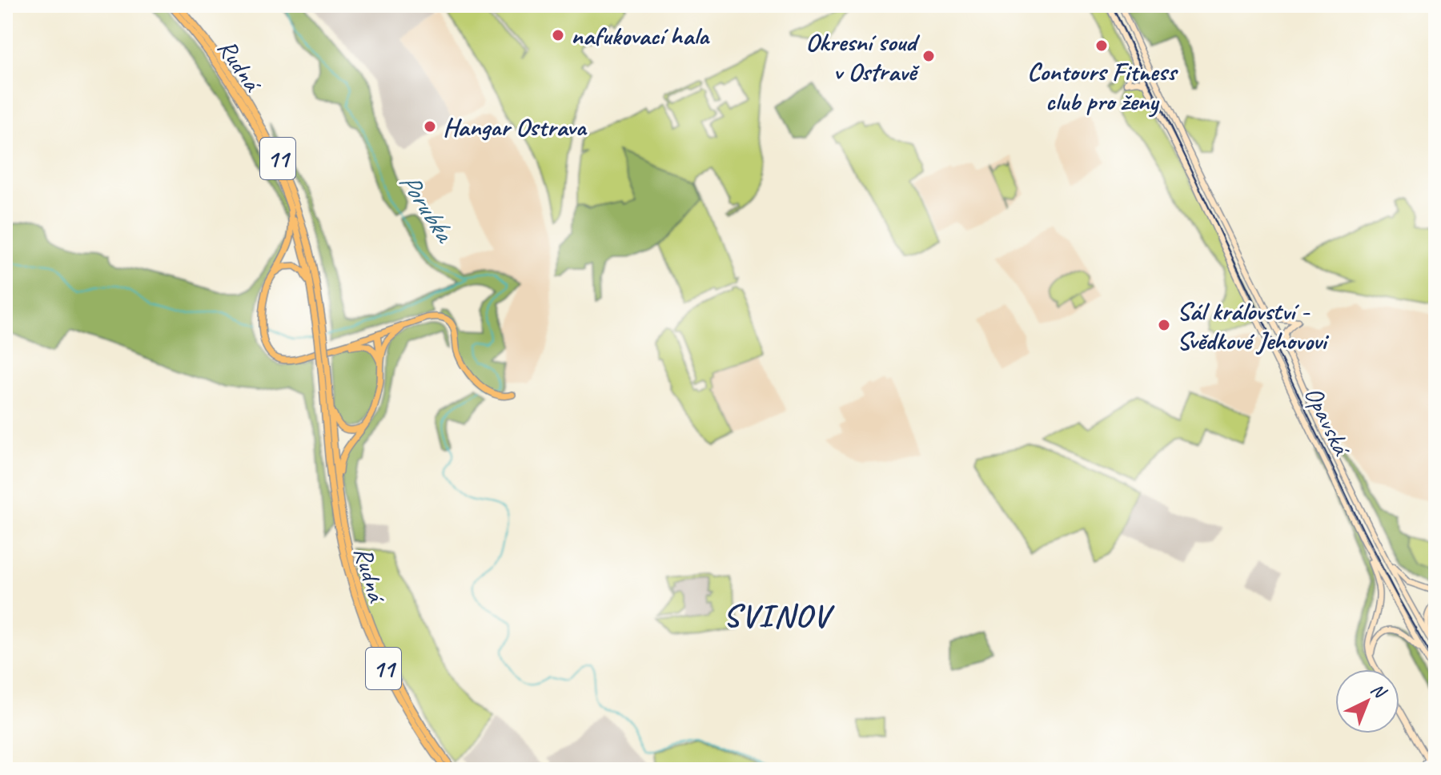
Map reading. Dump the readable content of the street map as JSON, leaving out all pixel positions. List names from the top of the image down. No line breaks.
{"streets":{"highway":["Rudná","11"],"main road":["Opavská"]},"crossings":[["Rudná","11"]],"districts":["SVINOV"],"water":["Porubka"],"places":["nafukovací hala","Contours Fitness club pro ženy","Okresní soud v Ostravě","Hangar Ostrava","Sál království - Svědkové Jehovovi"],"north":"top right"}
